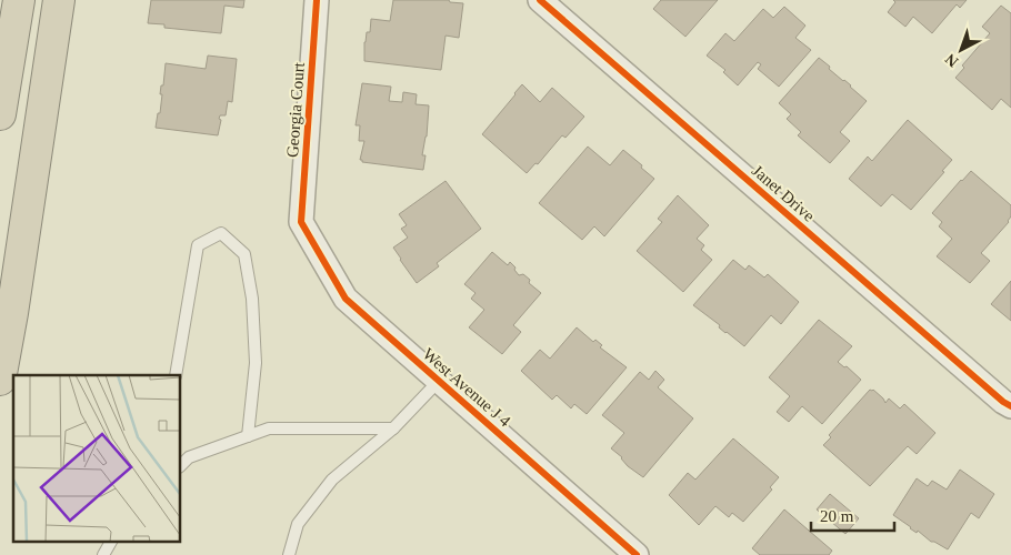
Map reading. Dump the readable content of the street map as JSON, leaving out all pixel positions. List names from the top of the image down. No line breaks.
{"streets":{"street":["Georgia Court","Janet Drive","West Avenue J 4"]},"crossings":[["Georgia Court","West Avenue J 4"]],"scale_bar":"20 m","north":"bottom left"}
